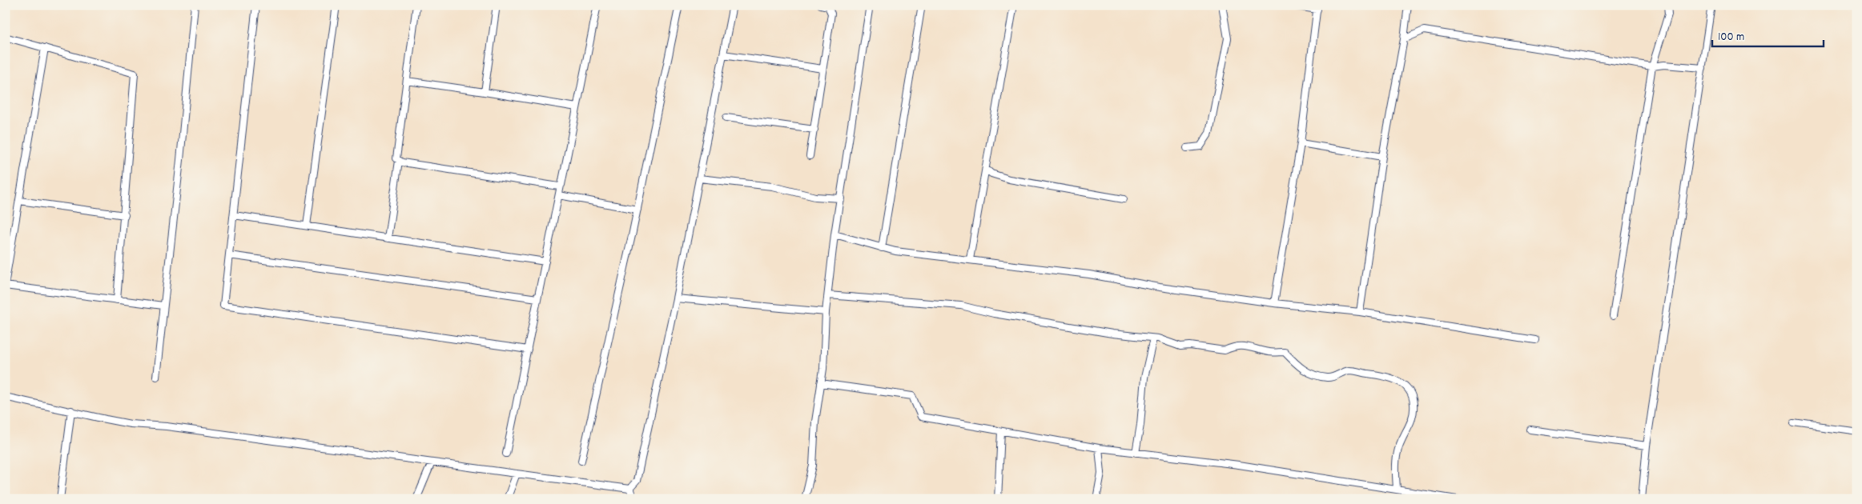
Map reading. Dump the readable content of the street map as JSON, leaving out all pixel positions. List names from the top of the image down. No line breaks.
{"scale_bar":"100 m"}
